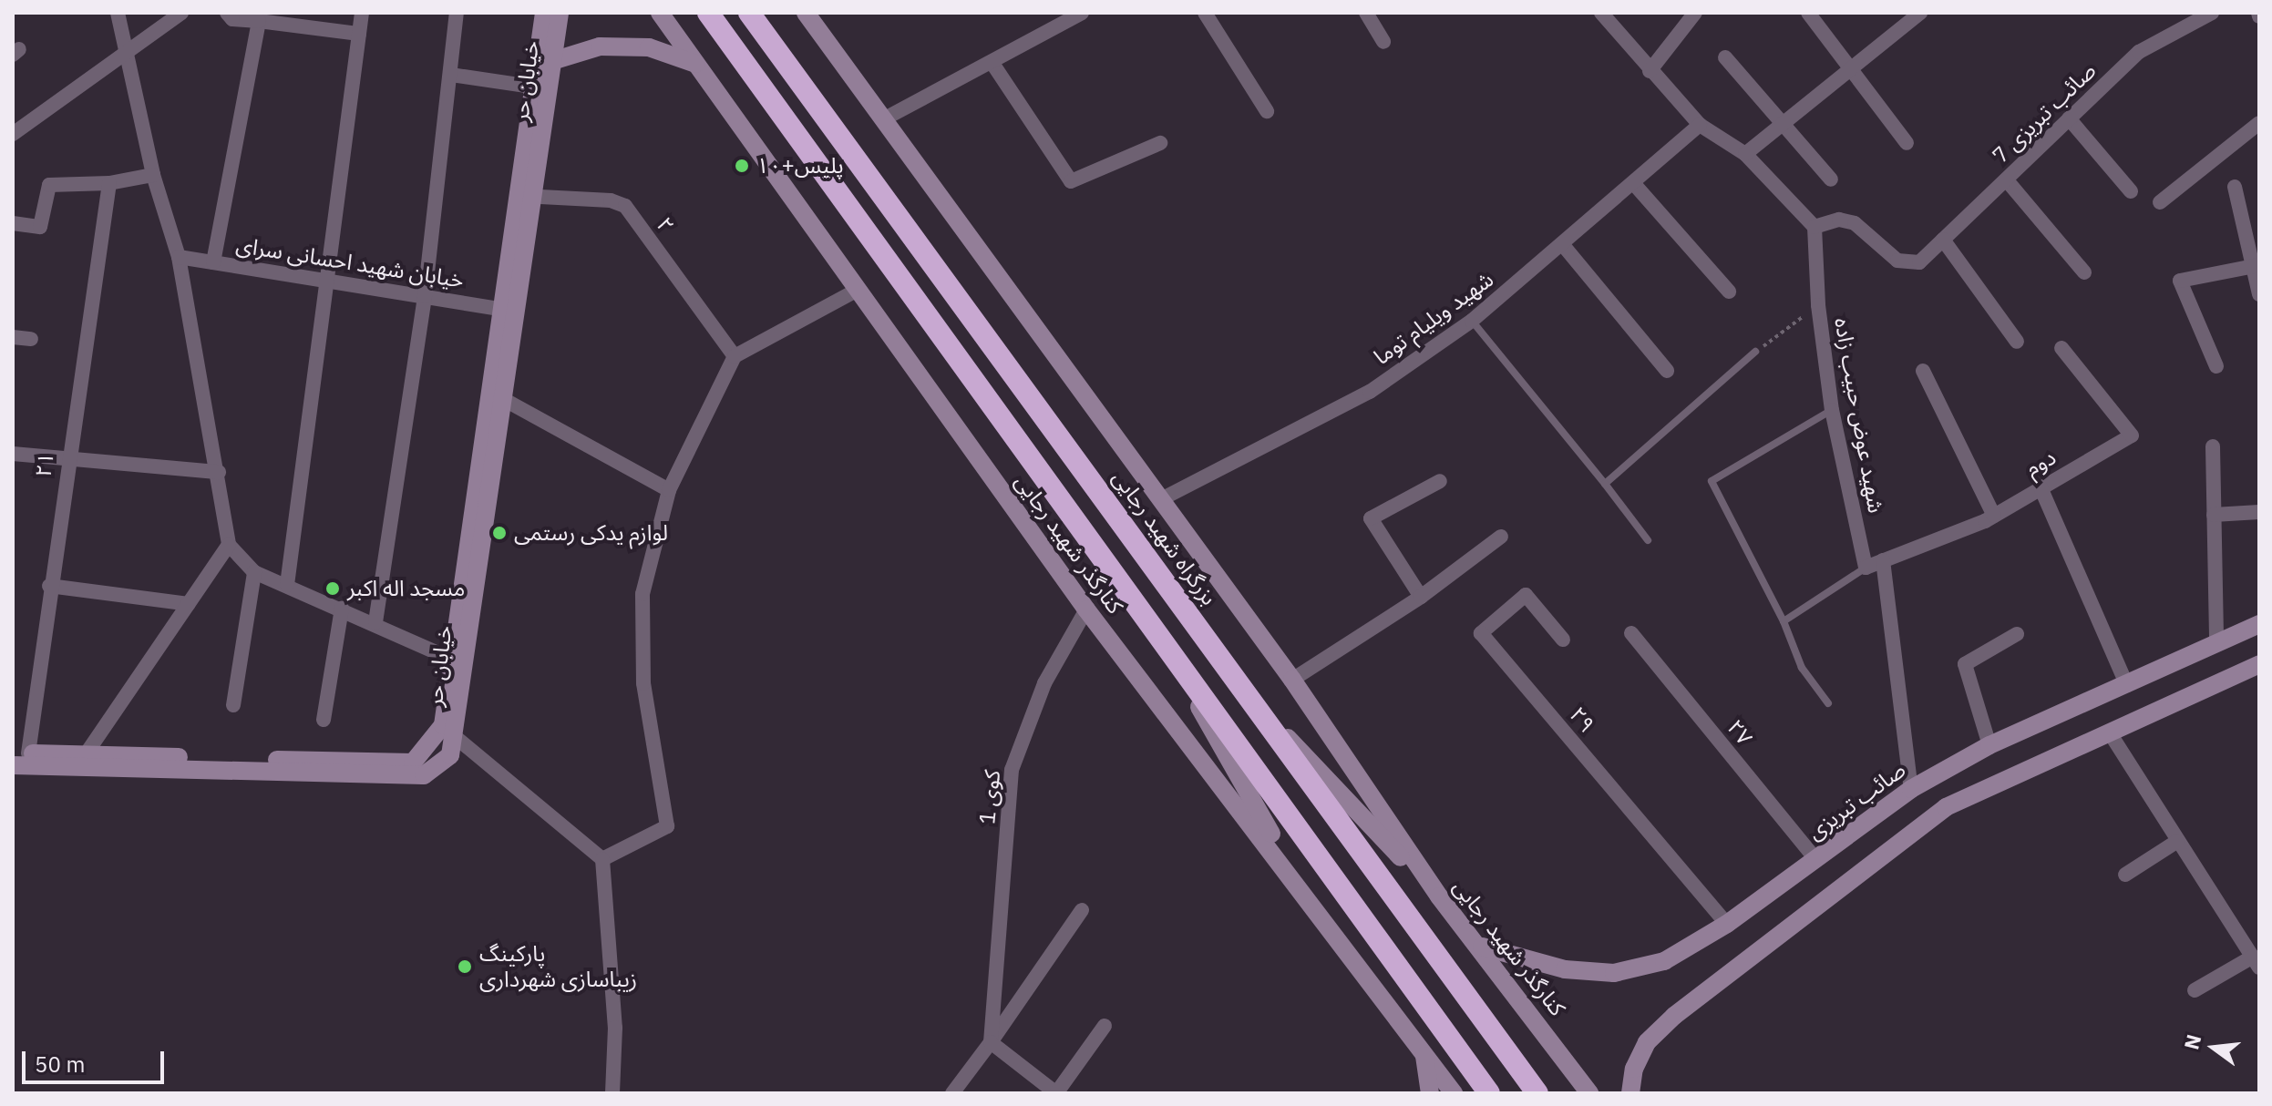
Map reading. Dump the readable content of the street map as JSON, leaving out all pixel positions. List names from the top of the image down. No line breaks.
{"streets":{"highway":["بزرگراه شهید رجایی"],"street":["خیابان حر","صائب تبریزی 7","۲","خیابان شهید احسانی سرای","شهید ویلیام توما","شهید عوض حبیب زاده","دوم","۲۱","کنارگذر شهید رجایی","۲۹","۲۷","کوی 1","صائب تبریزی"]},"crossings":[["خیابان حر","۲"],["خیابان حر","خیابان شهید احسانی سرای"],["خیابان حر","۲۱"],["صائب تبریزی 7","شهید عوض حبیب زاده"],["شهید ویلیام توما","کنارگذر شهید رجایی"],["شهید عوض حبیب زاده","دوم"],["کنارگذر شهید رجایی","کوی 1"],["کنارگذر شهید رجایی","صائب تبریزی"],["۲۹","صائب تبریزی"],["۲۷","صائب تبریزی"]],"places":["پلیس+١٠","لوازم یدکی رستمی","مسجد اله اکبر","پارکینگ زیباسازی شهرداری"],"scale_bar":"50 m","north":"left"}
